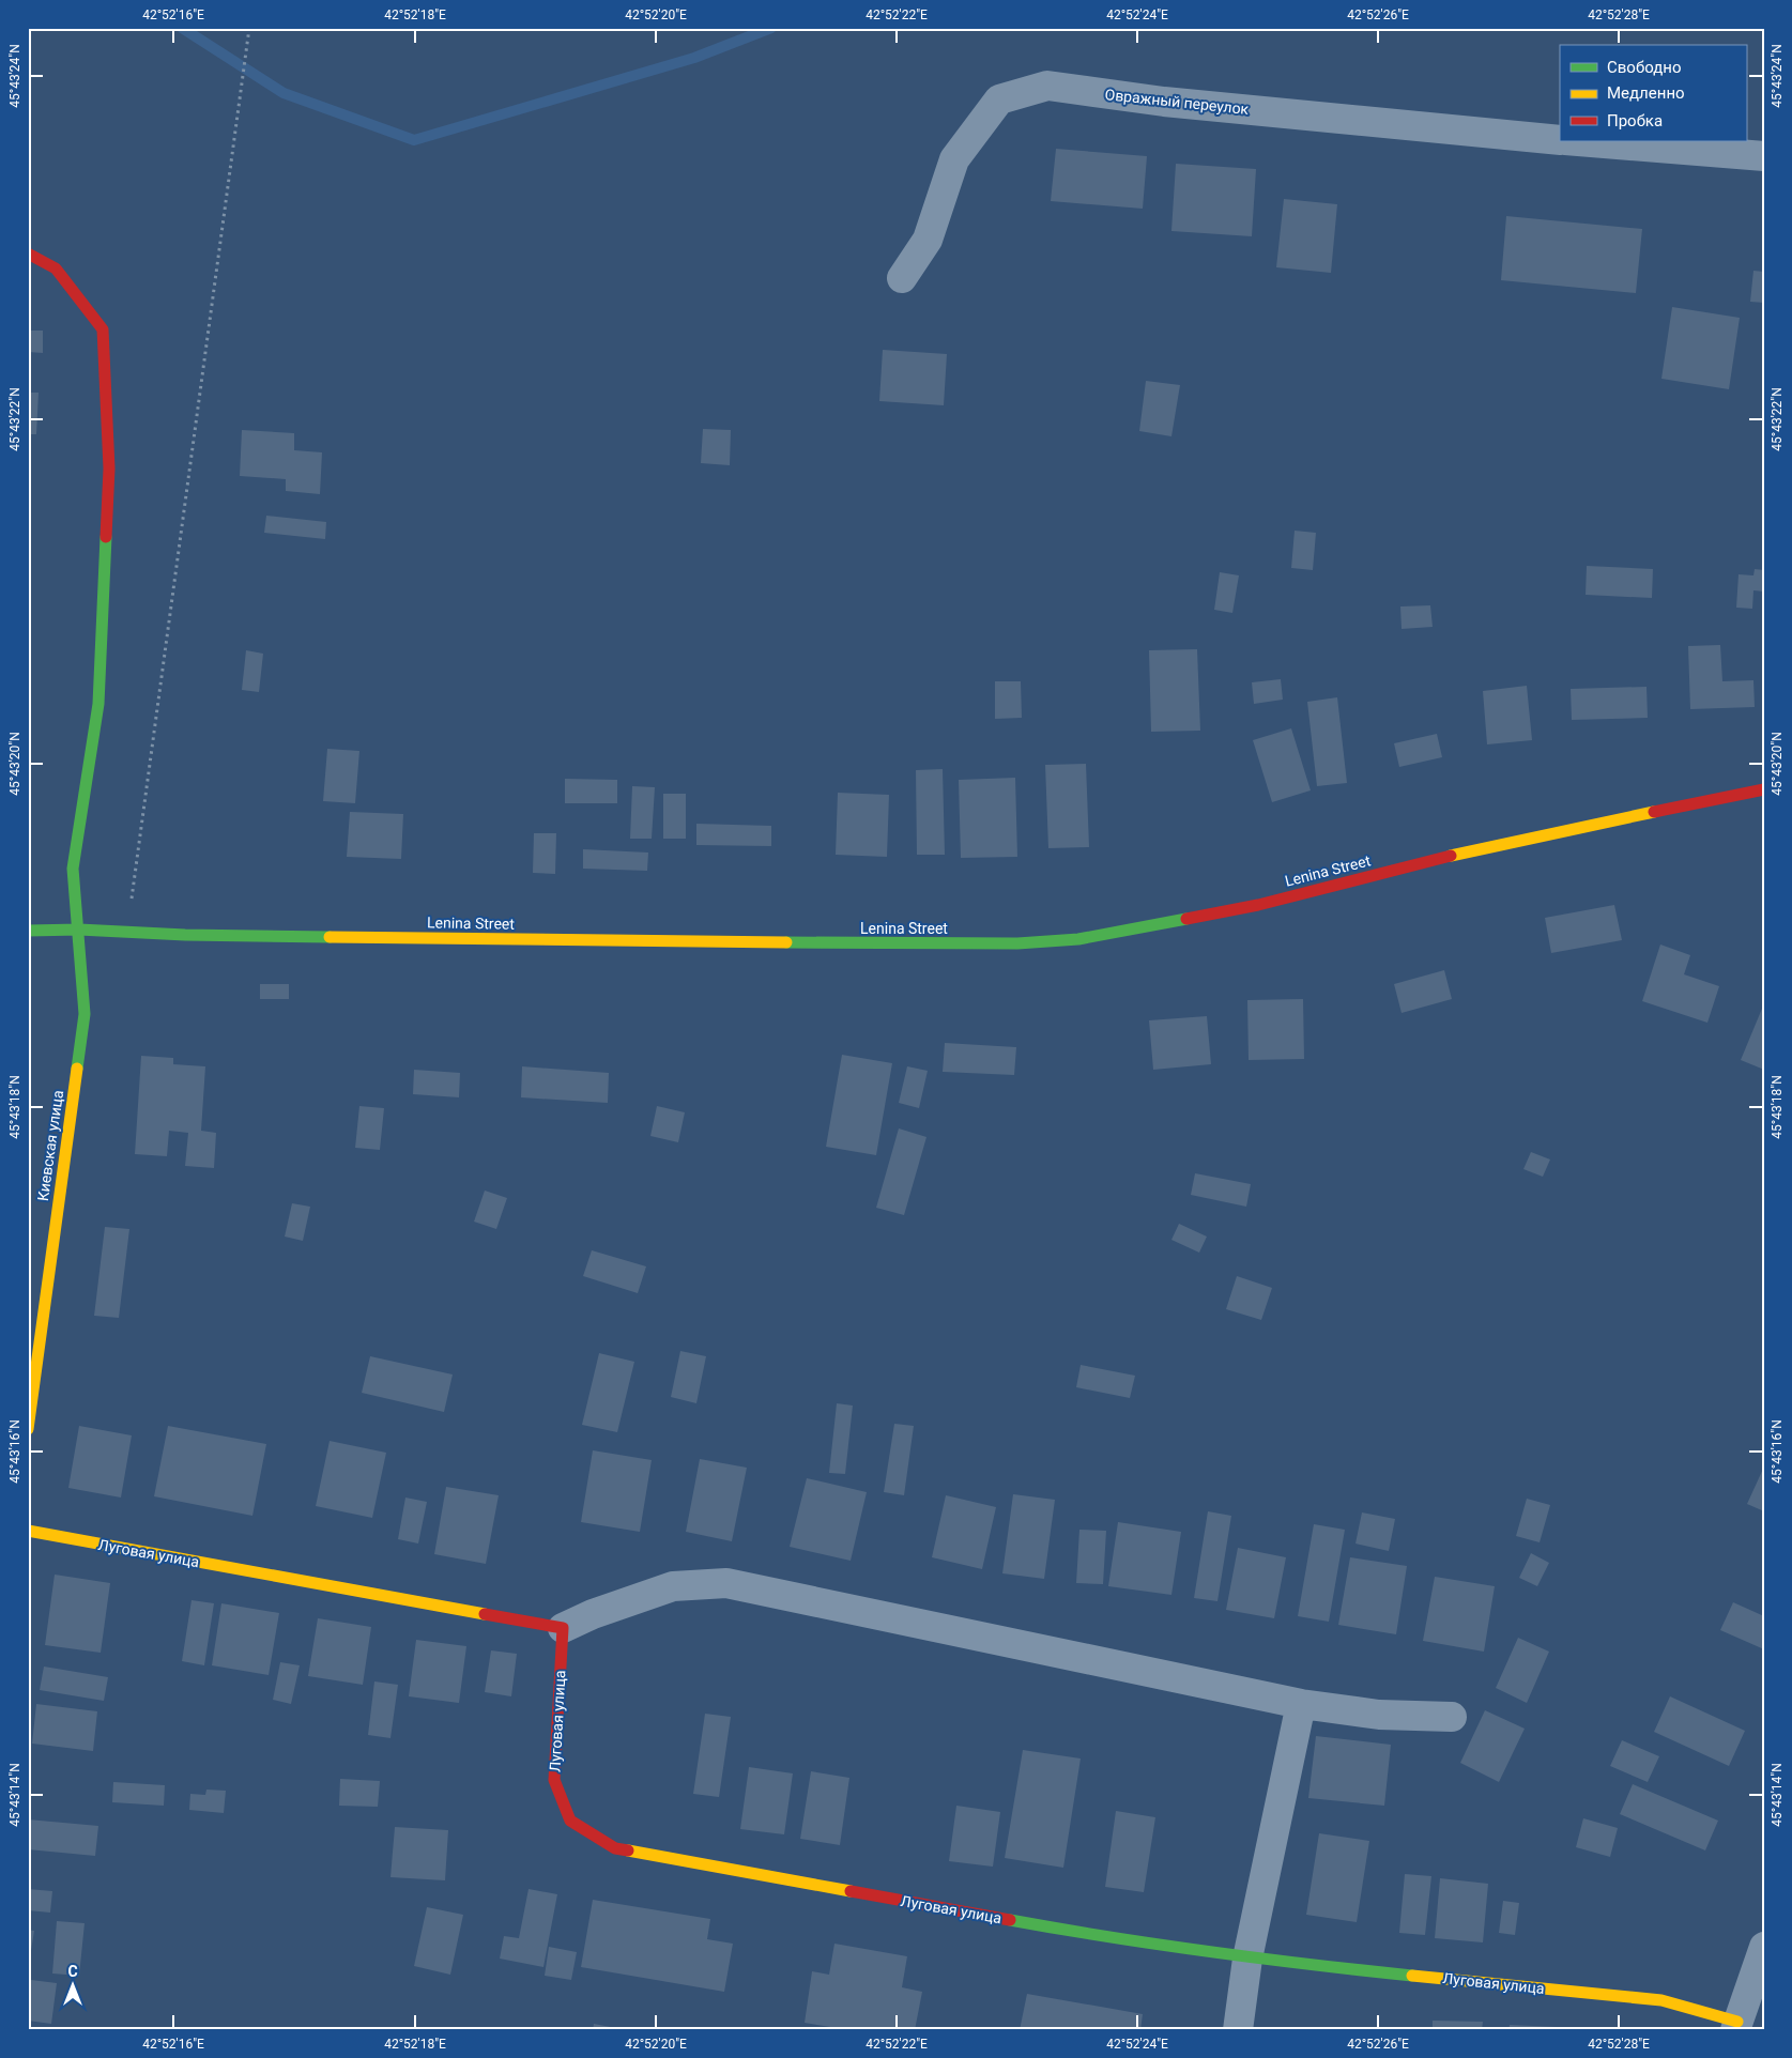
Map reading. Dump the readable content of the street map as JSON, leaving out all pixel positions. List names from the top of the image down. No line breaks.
{"streets":{"street":["Овражный переулок","Lenina Street","Киевская улица","Луговая улица"]},"crossings":[["Lenina Street","Киевская улица"]],"legend":["Свободно","Медленно","Пробка"],"north":"top","coordinates":["42°52'16\"E","42°52'18\"E","42°52'20\"E","42°52'22\"E","42°52'24\"E","42°52'26\"E","42°52'28\"E","45°43'24\"N","45°43'22\"N","45°43'20\"N","45°43'18\"N","45°43'16\"N","45°43'14\"N"]}
